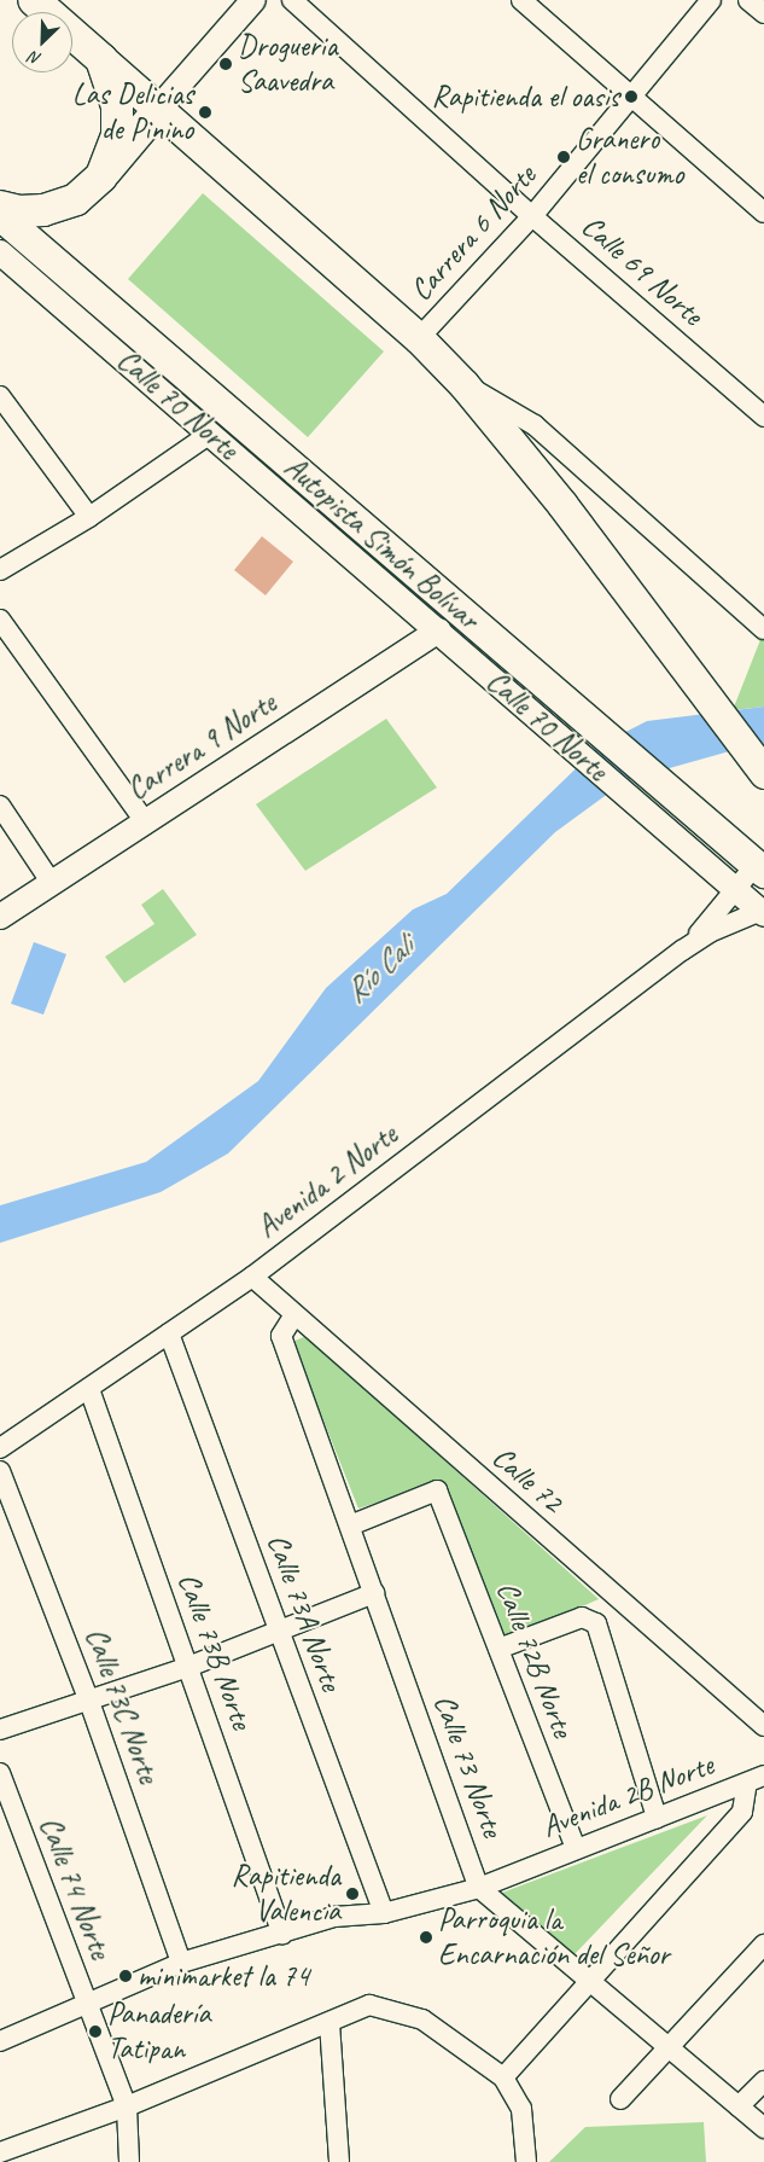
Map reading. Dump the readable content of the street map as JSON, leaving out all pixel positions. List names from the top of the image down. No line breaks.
{"streets":{"main road":["Autopista Simón Bolívar"],"street":["Carrera 6 Norte","Calle 69 Norte","Calle 70 Norte","Carrera 9 Norte","Avenida 2 Norte","Calle 72","Calle 73A Norte","Calle 73B Norte","Calle 72B Norte","Calle 73C Norte","Calle 73 Norte","Avenida 2B Norte","Calle 74 Norte"]},"crossings":[["Carrera 6 Norte","Calle 69 Norte"],["Calle 70 Norte","Carrera 9 Norte"],["Calle 70 Norte","Avenida 2 Norte"],["Autopista Simón Bolívar","Avenida 2 Norte"],["Avenida 2 Norte","Calle 72"],["Avenida 2 Norte","Calle 73A Norte"],["Avenida 2 Norte","Calle 73B Norte"],["Calle 72","Calle 73 Norte"],["Calle 73A Norte","Avenida 2B Norte"],["Calle 73B Norte","Avenida 2B Norte"],["Calle 72B Norte","Calle 73 Norte"],["Calle 72B Norte","Avenida 2B Norte"],["Calle 73C Norte","Avenida 2B Norte"],["Calle 73 Norte","Avenida 2B Norte"],["Avenida 2B Norte","Calle 74 Norte"]],"water":["Río Cali"],"places":["Drogueria Saavedra","Rapitienda el oasis","Las Delicias de Pinino","Granero el consumo","Rapitienda Valencia","Parroquia la Encarnación del Señor","minimarket la 74","Panadería Tatipan"],"north":"bottom left"}
